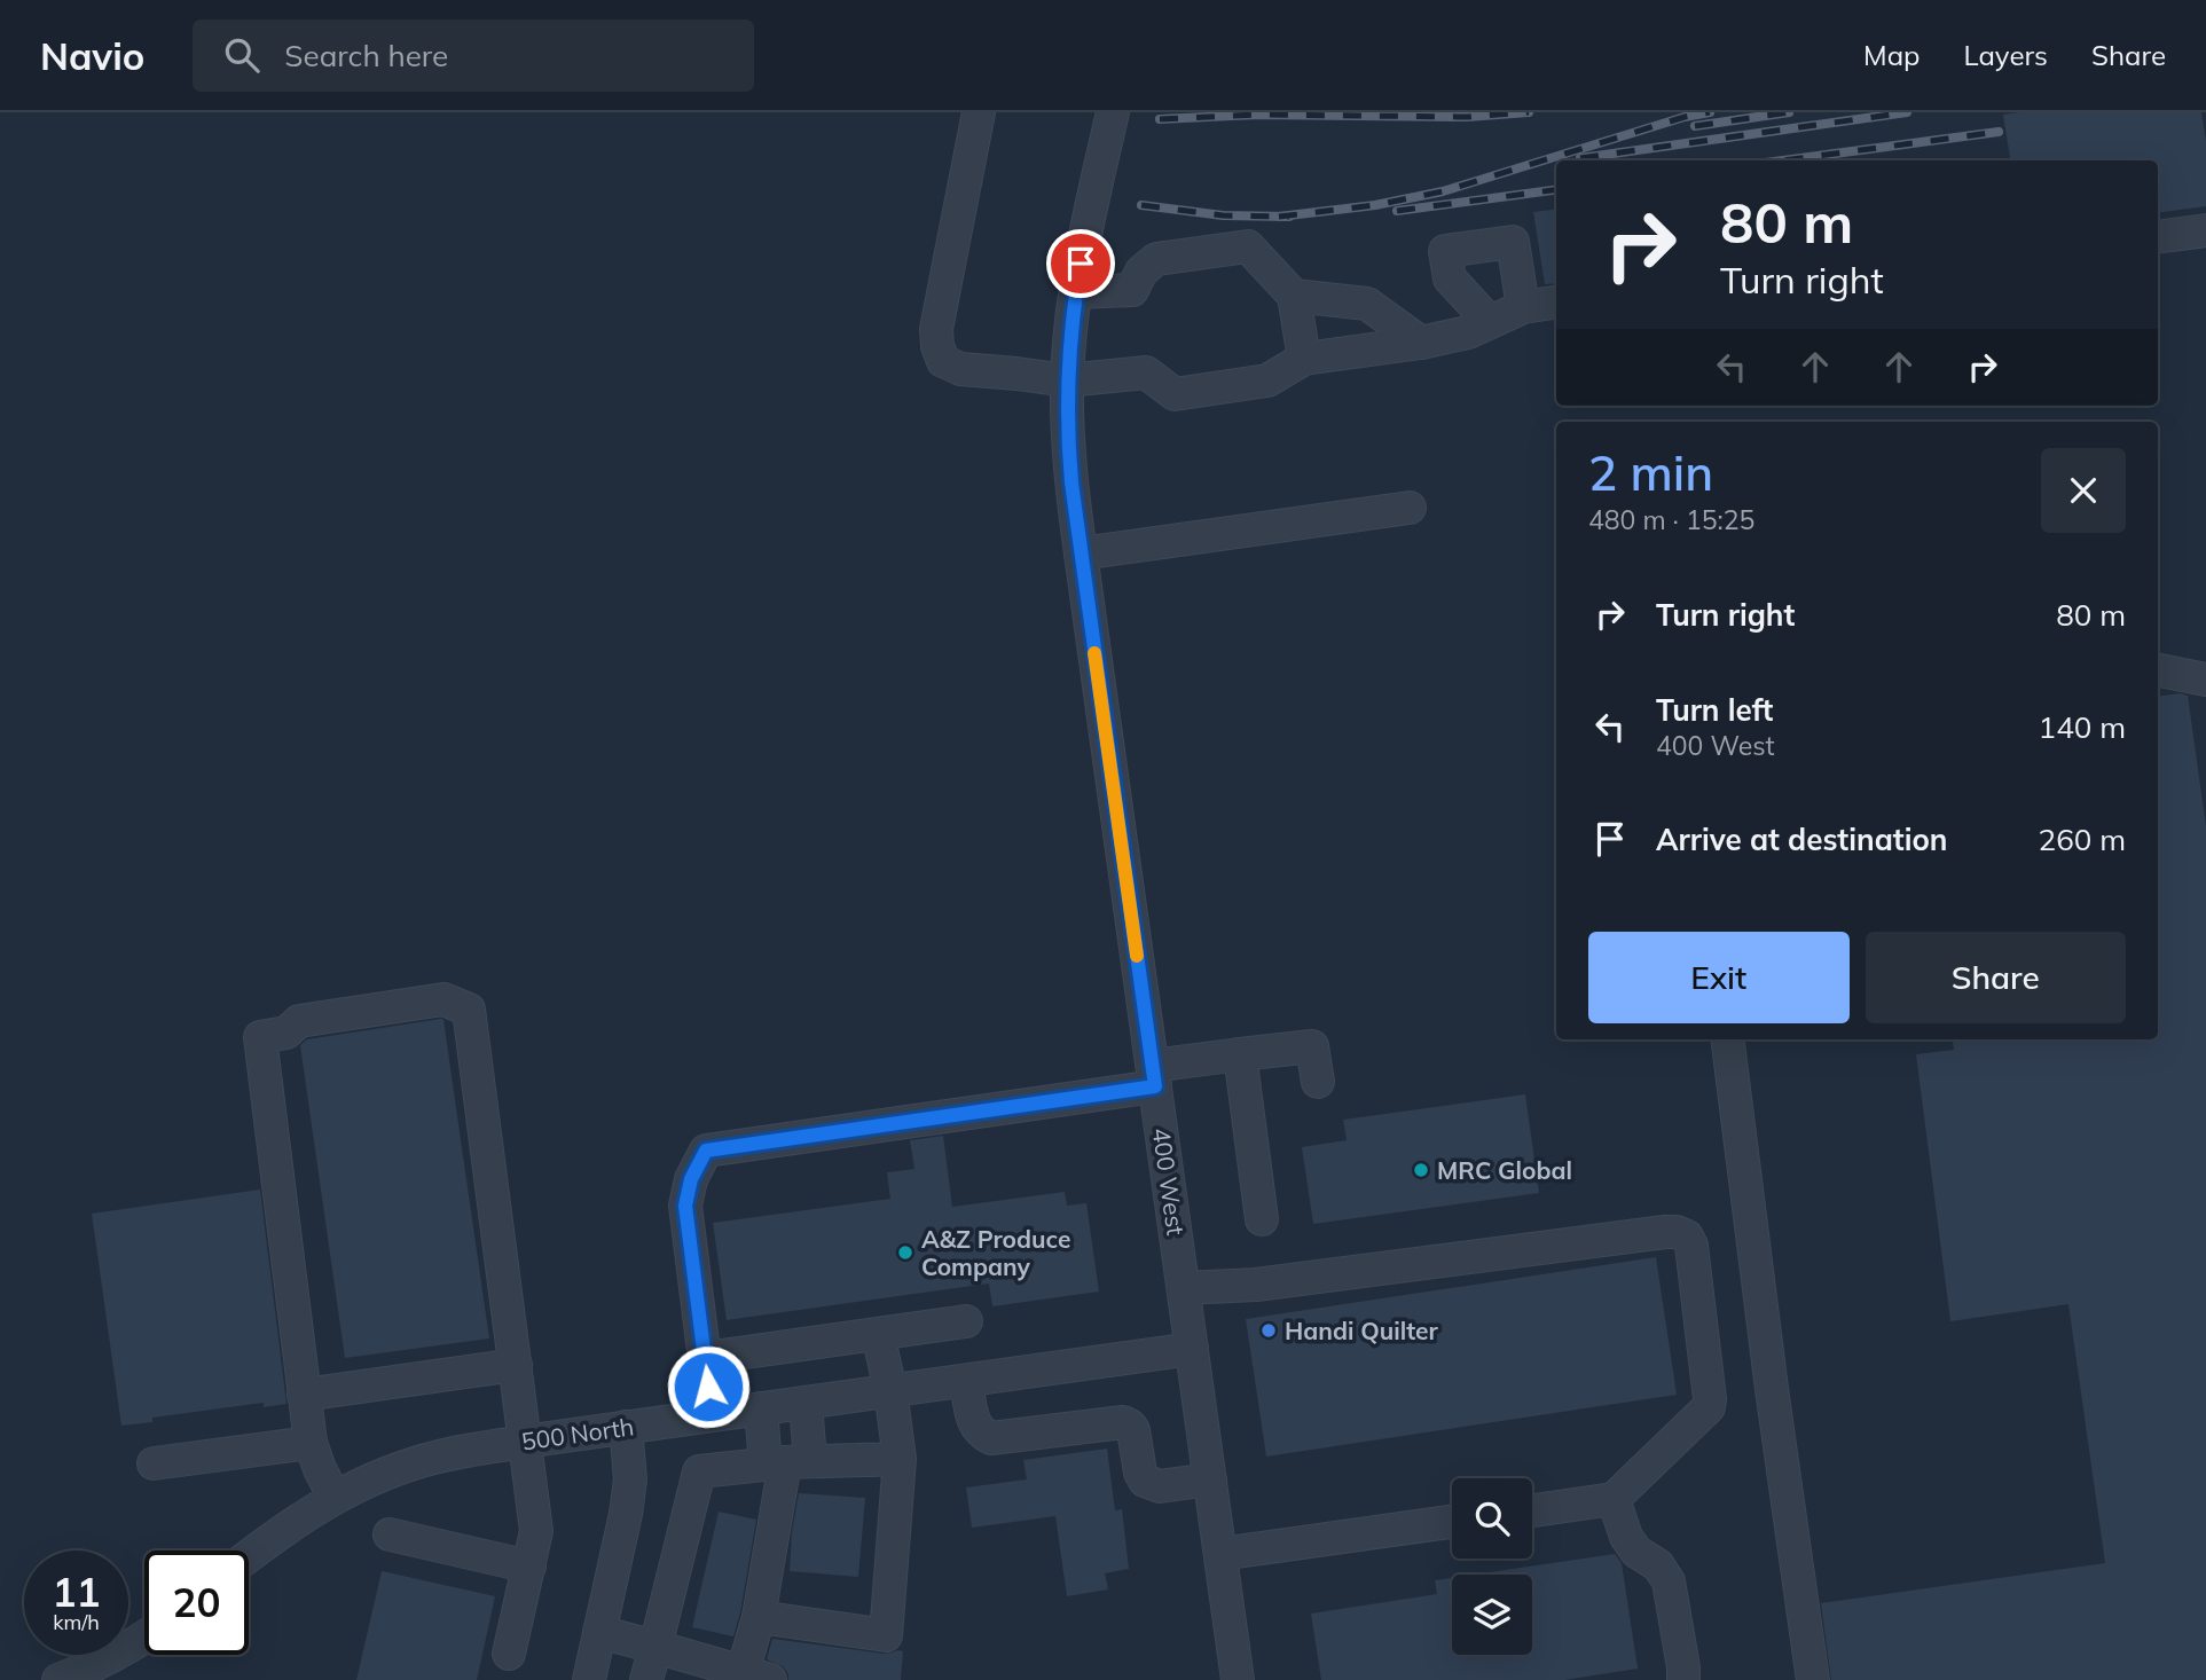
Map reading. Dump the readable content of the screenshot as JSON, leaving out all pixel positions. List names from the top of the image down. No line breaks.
{"streets":{"street":["400 West","500 North"]},"crossings":[["400 West","500 North"]],"places":["MRC Global","A&Z Produce Company","Handi Quilter"],"page":{"header":"Navio","search":"Search here","nav":["Map","Layers","Share"],"turn":["80 m","Turn right"],"heading":["2 min","480 m · 15:25"],"list":[{"name":"Turn right","value":"80 m"},{"name":"Turn left","note":"400 West","value":"140 m"},{"name":"Arrive at destination","value":"260 m"}],"buttons":["Exit","Share"],"speed":"11 km/h","limit":"20"}}
